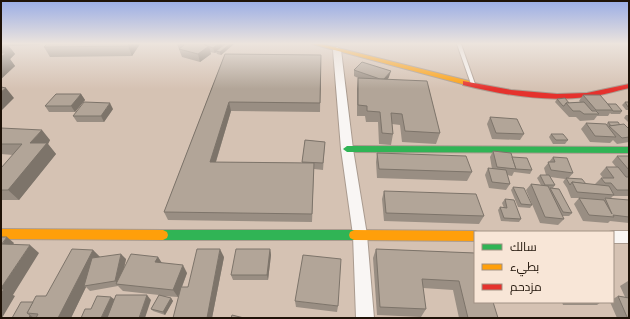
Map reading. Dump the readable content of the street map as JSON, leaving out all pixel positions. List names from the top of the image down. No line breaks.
{"legend":["سالك","بطيء","مزدحم"]}
